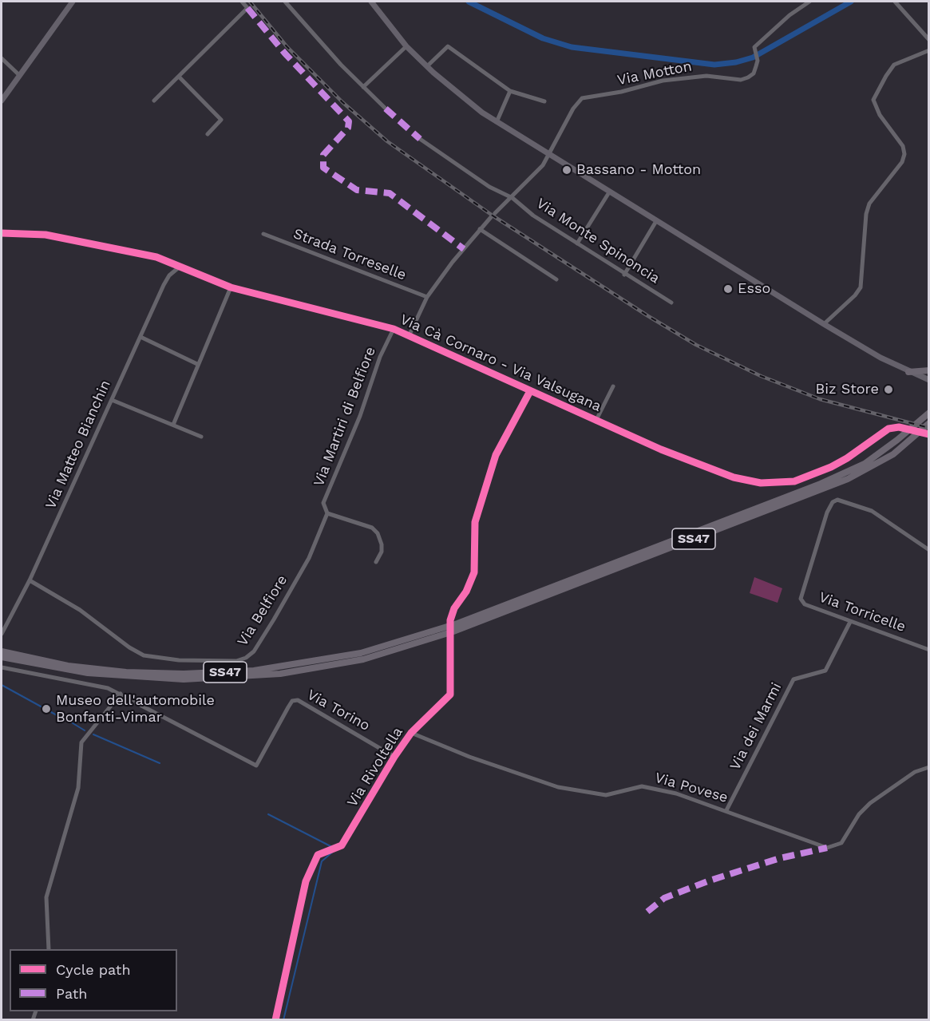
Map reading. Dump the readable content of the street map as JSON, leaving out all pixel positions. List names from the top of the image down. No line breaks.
{"streets":{"highway":["SS47"],"street":["Via Motton","Via Monte Spinoncia","Strada Torreselle","Via Cà Cornaro - Via Valsugana","Via Martiri di Belfiore","Via Matteo Bianchin","Via Belfiore","Via Torricelle","Via Torino","Via dei Marmi","Via Rivoltella","Via Povese"]},"crossings":[["Via Cà Cornaro - Via Valsugana","Via Martiri di Belfiore"],["Via Cà Cornaro - Via Valsugana","Via Matteo Bianchin"],["Via Cà Cornaro - Via Valsugana","Via Rivoltella"],["Via Martiri di Belfiore","Via Belfiore"],["Via Matteo Bianchin","Via Belfiore"],["Via Torricelle","Via dei Marmi"],["Via Torino","Via Rivoltella"],["Via dei Marmi","Via Povese"],["Via Rivoltella","Via Povese"]],"places":["Bassano - Motton","Esso","Biz Store","Museo dell'automobile Bonfanti-Vimar"],"legend":["Cycle path","Path"]}
